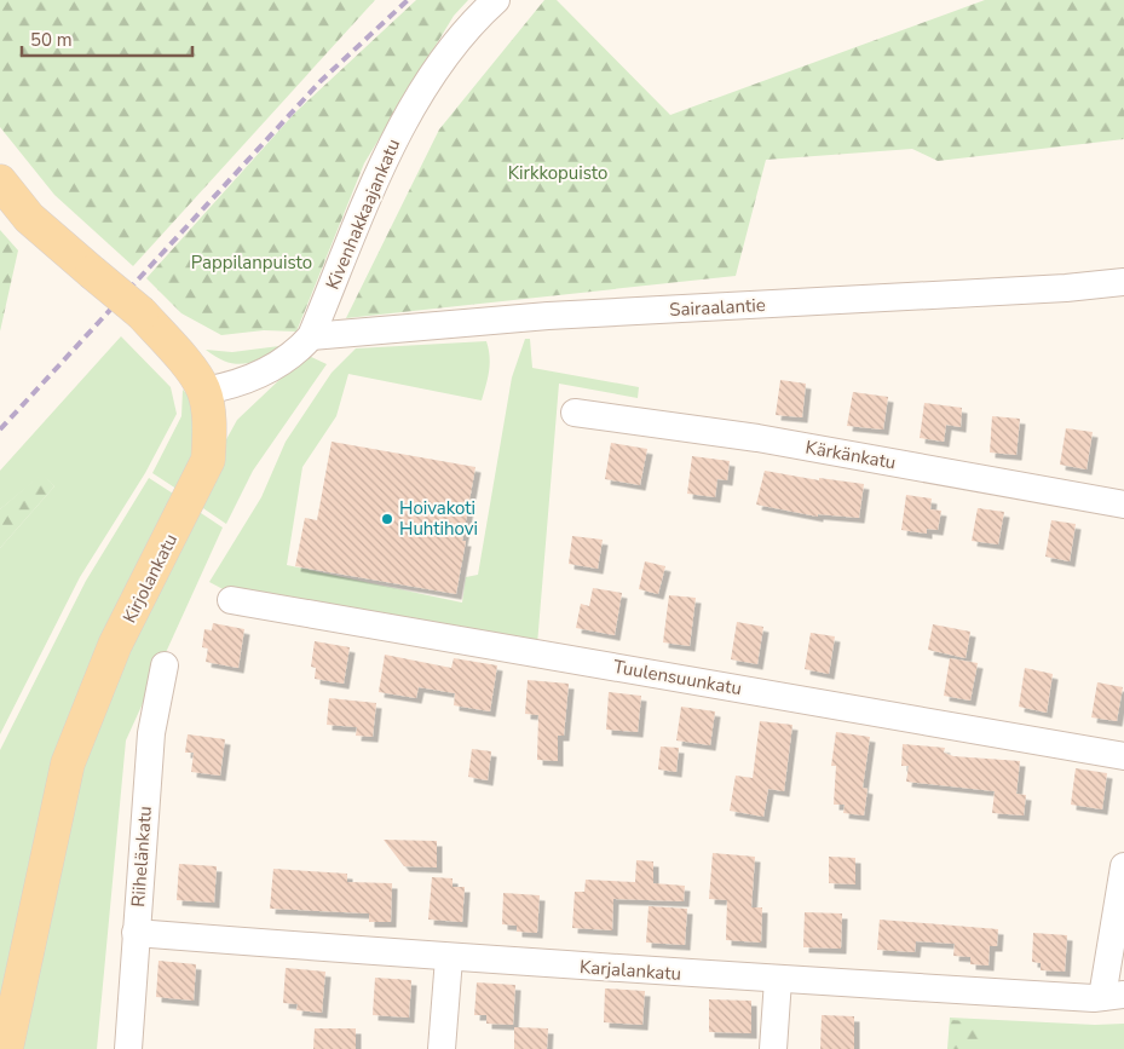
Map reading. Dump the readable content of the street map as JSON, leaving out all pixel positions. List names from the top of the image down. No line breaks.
{"streets":{"main road":["Kirjolankatu"],"street":["Kivenhakkaajankatu","Sairaalantie","Kärkänkatu","Tuulensuunkatu","Riihelänkatu","Karjalankatu"]},"crossings":[["Kivenhakkaajankatu","Sairaalantie"],["Kivenhakkaajankatu","Kirjolankatu"],["Riihelänkatu","Karjalankatu"]],"parks":["Kirkkopuisto","Pappilanpuisto"],"places":["Hoivakoti Huhtihovi"],"scale_bar":"50 m"}
